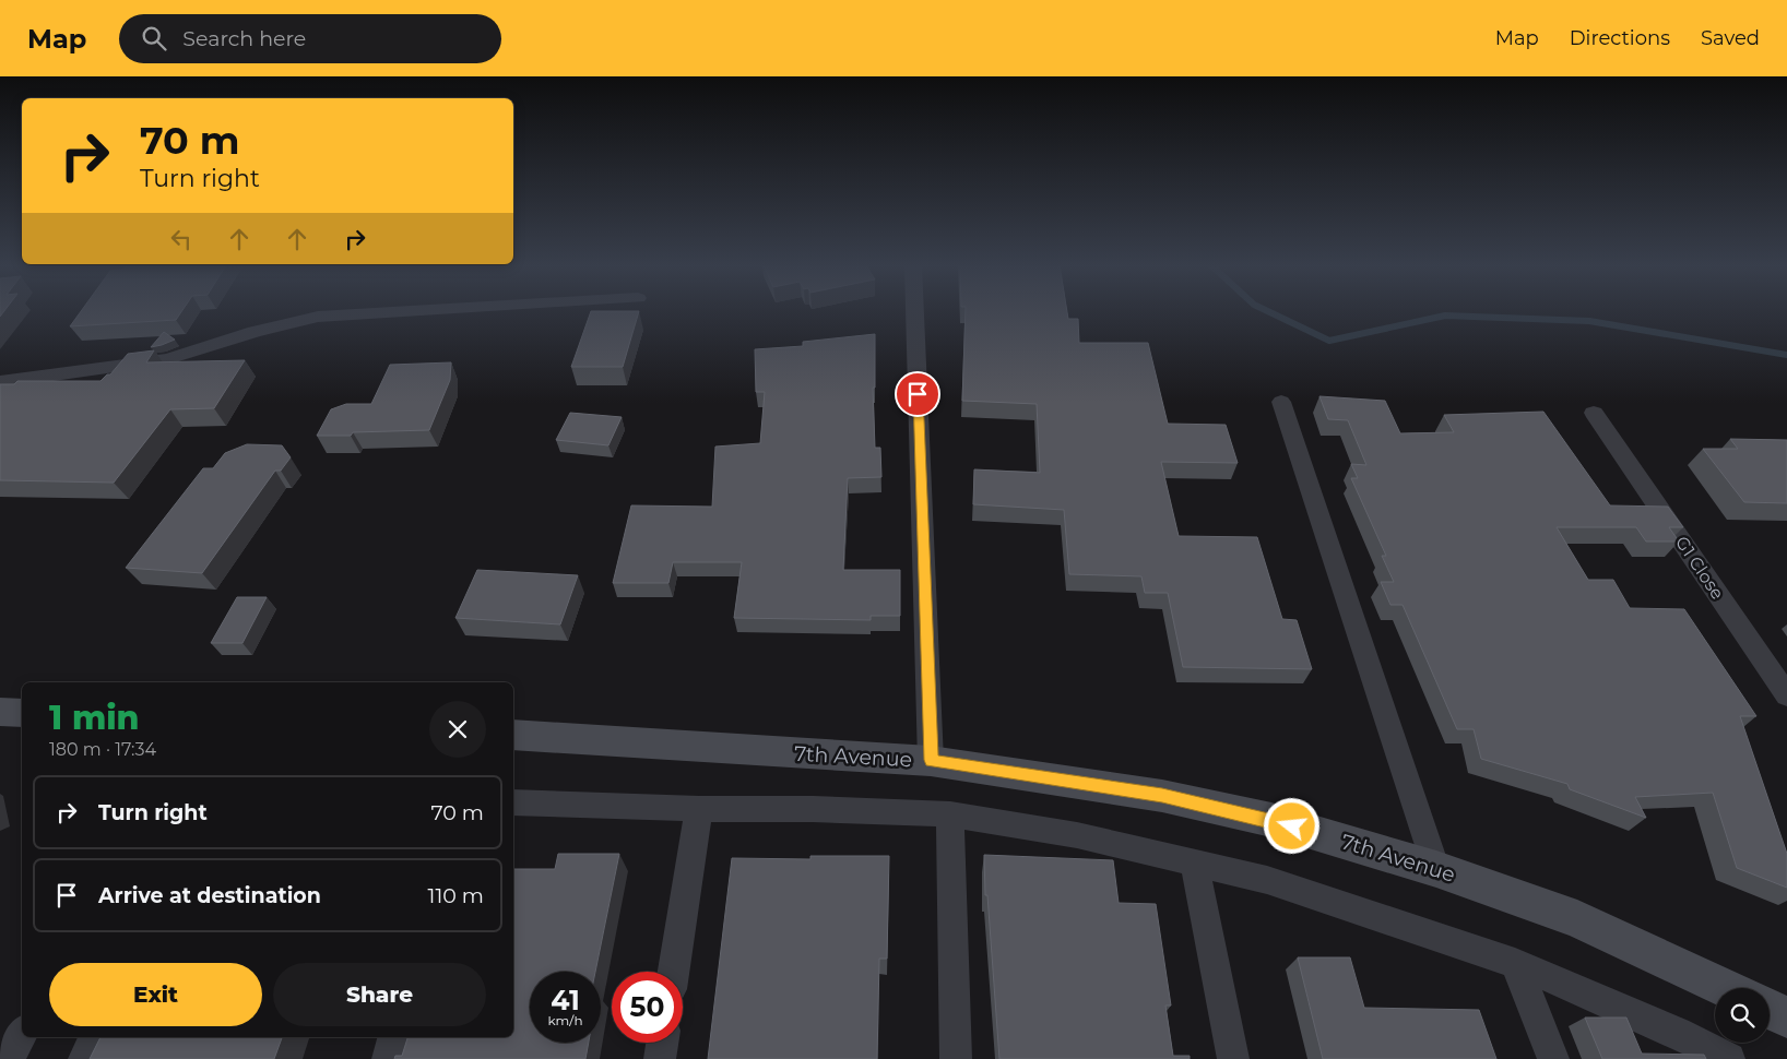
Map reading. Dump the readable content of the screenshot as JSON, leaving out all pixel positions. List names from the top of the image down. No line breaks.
{"streets":{"main road":["7th Avenue"],"street":["G1 Close"]},"page":{"header":"Map","search":"Search here","nav":["Map","Directions","Saved"],"turn":["70 m","Turn right"],"heading":["1 min","180 m · 17:34"],"list":[{"name":"Turn right","value":"70 m"},{"name":"Arrive at destination","value":"110 m"}],"buttons":["Exit","Share"],"speed":"41 km/h","limit":"50"}}
